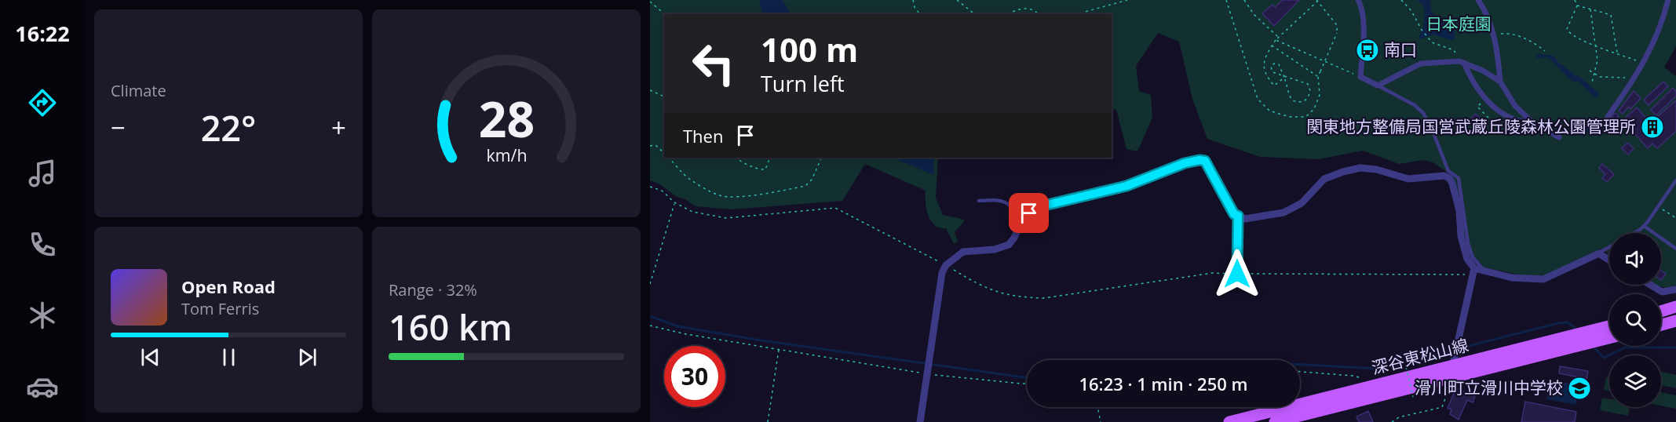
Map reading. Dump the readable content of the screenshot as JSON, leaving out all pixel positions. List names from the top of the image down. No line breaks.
{"streets":{"main road":["深谷東松山線"]},"parks":["日本庭園"],"places":{"bus stop":["南口"],"building":["関東地方整備局国営武蔵丘陵森林公園管理所"],"school or university":["滑川町立滑川中学校"]},"page":{"tabs":"16:22","tile":["Climate",["Range · 32%","160 km"]],"turn":["100 m","Turn left"],"heat":["−","22°","+"],"then":"Then","song":["Open Road","Tom Ferris"],"limit":"30","trip":"16:23 · 1 min · 250 m","gauge":["28","km/h"]}}
